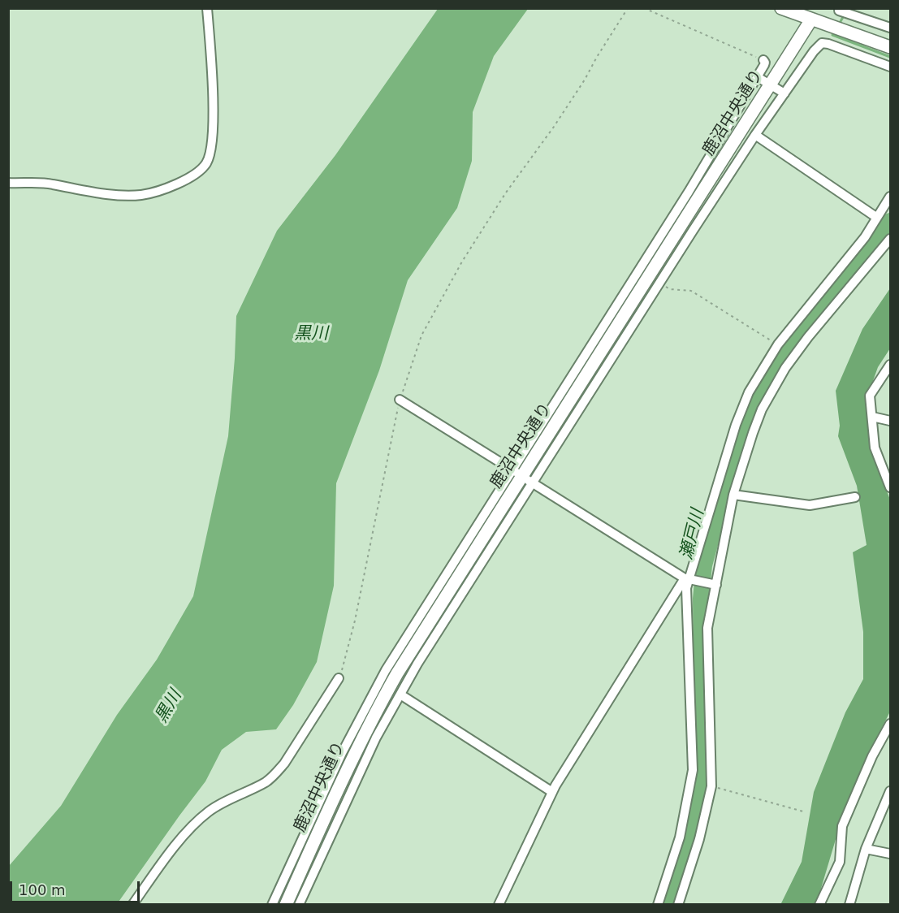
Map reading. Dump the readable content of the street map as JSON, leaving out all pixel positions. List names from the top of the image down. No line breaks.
{"streets":{"street":["鹿沼中央通り"]},"water":["黒川","瀬戸川"],"scale_bar":"100 m"}
